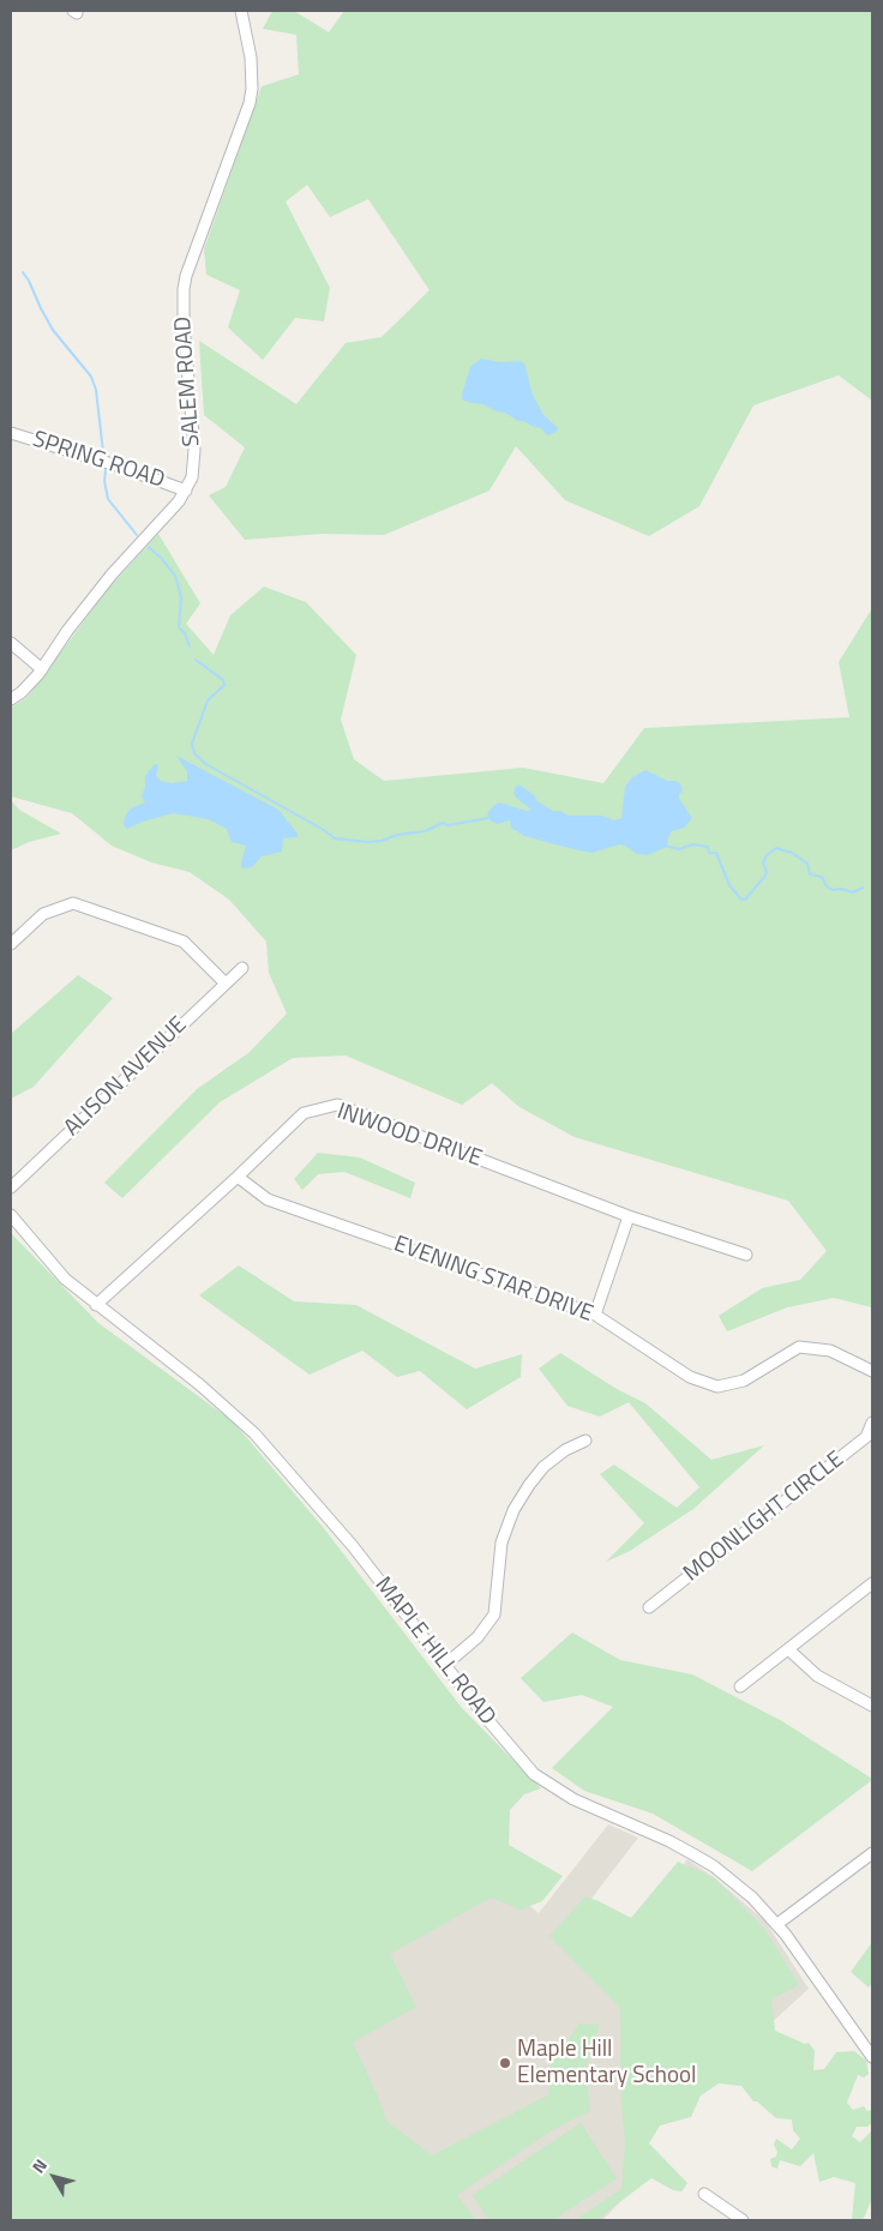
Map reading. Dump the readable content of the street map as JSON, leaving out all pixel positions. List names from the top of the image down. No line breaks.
{"streets":{"street":["SALEM ROAD","SPRING ROAD","ALISON AVENUE","INWOOD DRIVE","EVENING STAR DRIVE","MOONLIGHT CIRCLE","MAPLE HILL ROAD"]},"crossings":[["SALEM ROAD","SPRING ROAD"],["INWOOD DRIVE","EVENING STAR DRIVE"],["INWOOD DRIVE","MAPLE HILL ROAD"]],"places":["Maple Hill Elementary School"],"north":"top left"}
